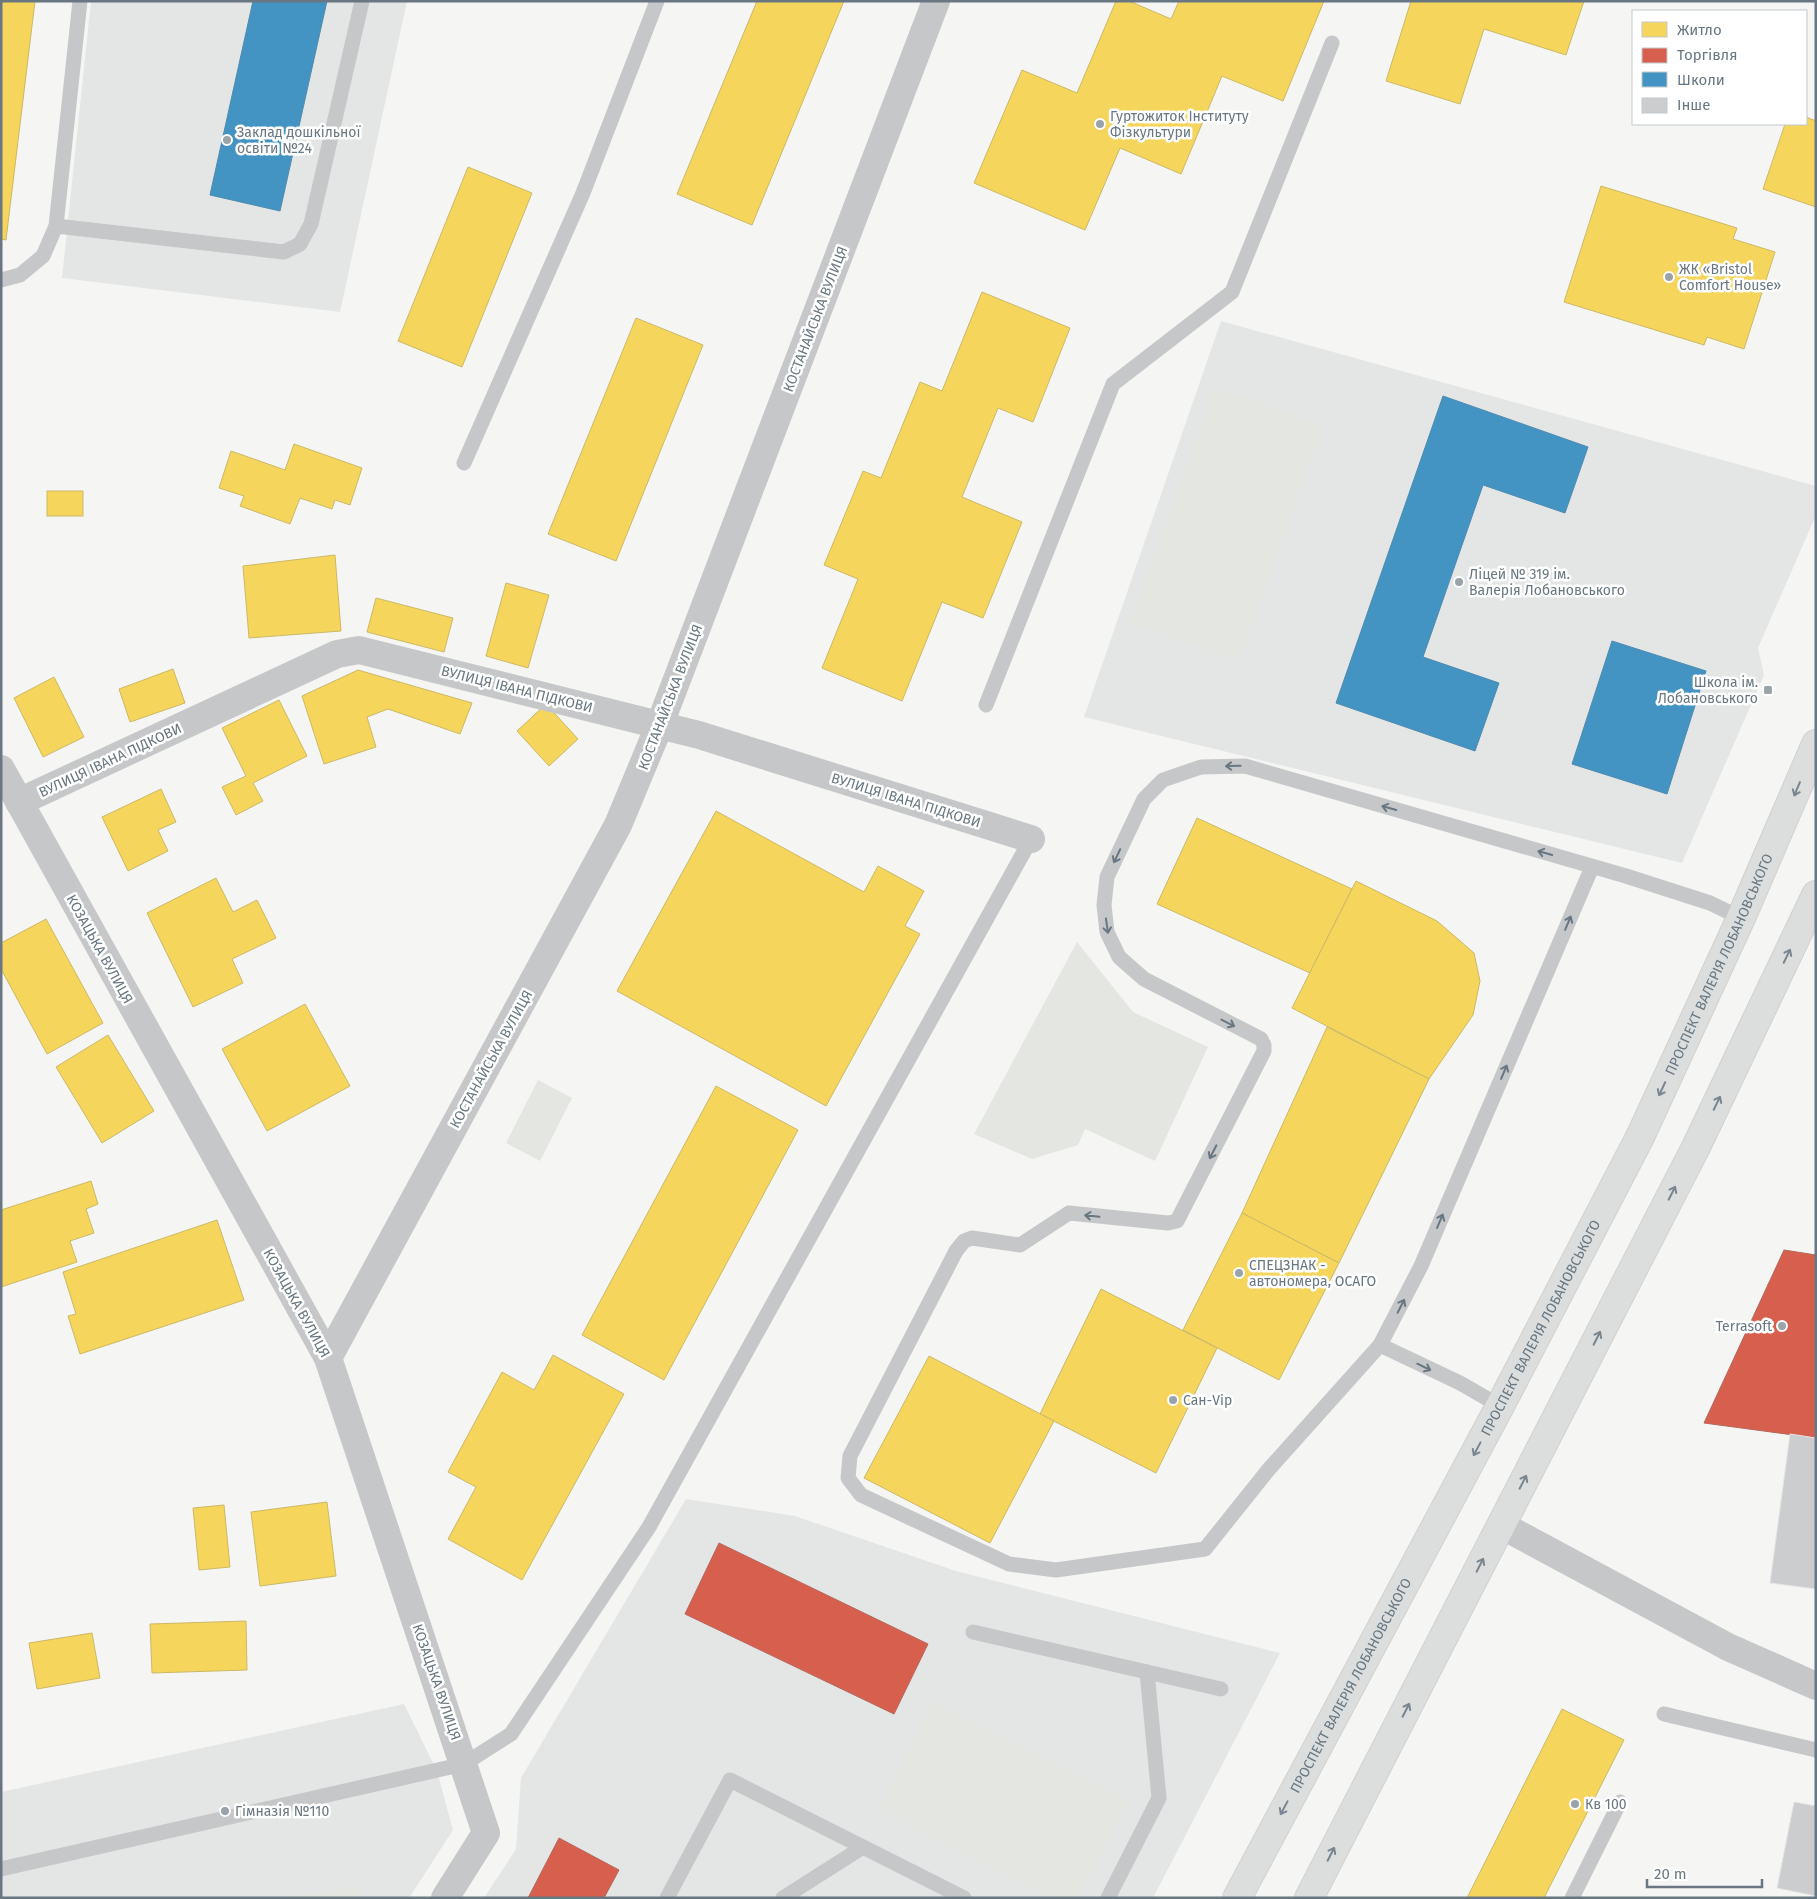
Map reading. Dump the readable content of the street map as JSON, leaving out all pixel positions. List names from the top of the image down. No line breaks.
{"streets":{"main road":["ПРОСПЕКТ ВАЛЕРІЯ ЛОБАНОВСЬКОГО"],"street":["КОСТАНАЙСЬКА ВУЛИЦЯ","ВУЛИЦЯ ІВАНА ПІДКОВИ","КОЗАЦЬКА ВУЛИЦЯ"]},"crossings":[["КОСТАНАЙСЬКА ВУЛИЦЯ","ВУЛИЦЯ ІВАНА ПІДКОВИ"],["КОСТАНАЙСЬКА ВУЛИЦЯ","КОЗАЦЬКА ВУЛИЦЯ"],["ВУЛИЦЯ ІВАНА ПІДКОВИ","КОЗАЦЬКА ВУЛИЦЯ"]],"places":{"other":["Гуртожиток Інституту Фізкультури","Заклад дошкільної освіти №24","ЖК «Bristol Comfort House»","Ліцей № 319 ім. Валерія Лобановського","СПЕЦЗНАК - автономера, ОСАГО","Terrasoft","Сан-Vip","Кв 100","Гімназія №110"],"transit":["Школа ім. Лобановського"]},"legend":["Житло","Торгівля","Школи","Інше"],"scale_bar":"20 m"}
